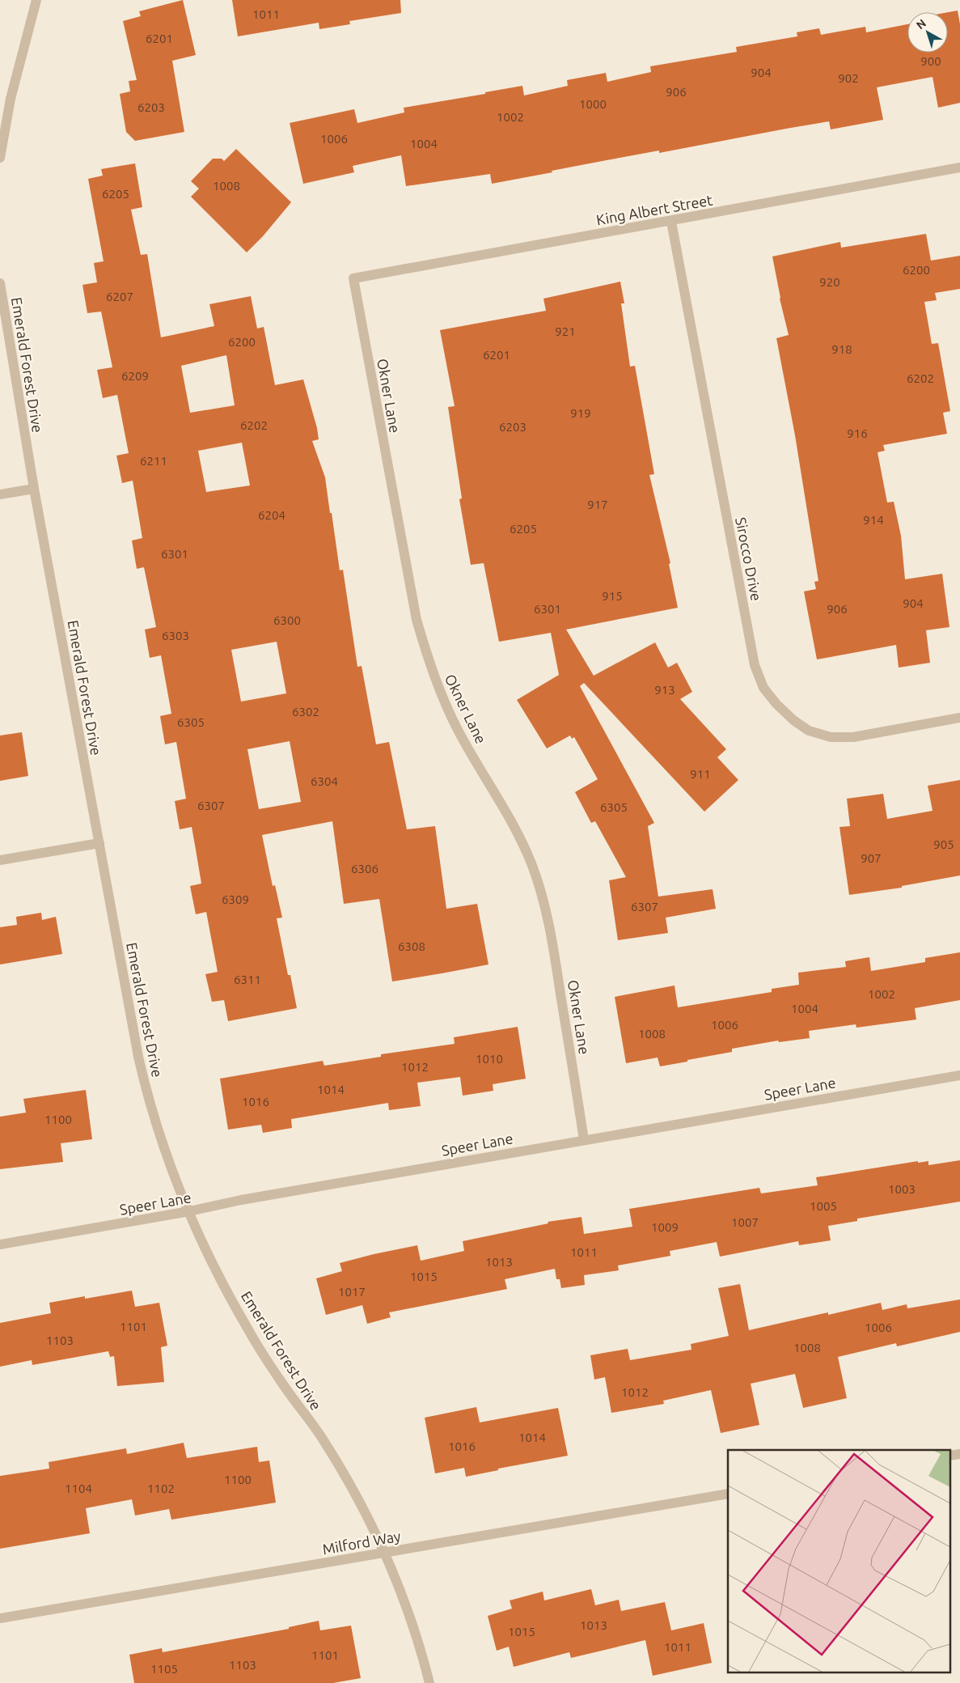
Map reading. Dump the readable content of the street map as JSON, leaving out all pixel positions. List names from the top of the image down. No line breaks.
{"streets":{"street":["King Albert Street","Emerald Forest Drive","Okner Lane","Sirocco Drive","Speer Lane","Milford Way"]},"crossings":[["King Albert Street","Okner Lane"],["King Albert Street","Sirocco Drive"],["Emerald Forest Drive","Speer Lane"],["Emerald Forest Drive","Milford Way"],["Okner Lane","Speer Lane"]],"house_numbers":["1011","6201","900","904","902","906","1000","6203","1002","1006","1004","1008","6205","6200","920","6207","921","6200","918","6201","6209","6202","919","6202","6203","916","6211","917","6204","914","6205","6301","915","904","6301","906","6300","6303","913","6302","6305","911","6304","6307","6305","905","907","6306","6309","6307","6308","6311","1002","1004","1006","1008","1010","1012","1014","1016","1100","1003","1005","1007","1009","1011","1013","1015","1017","1101","1006","1103","1008","1012","1014","1016","1100","1104","1102","1013","1015","1011","1101","1103","1105"],"north":"top left"}
